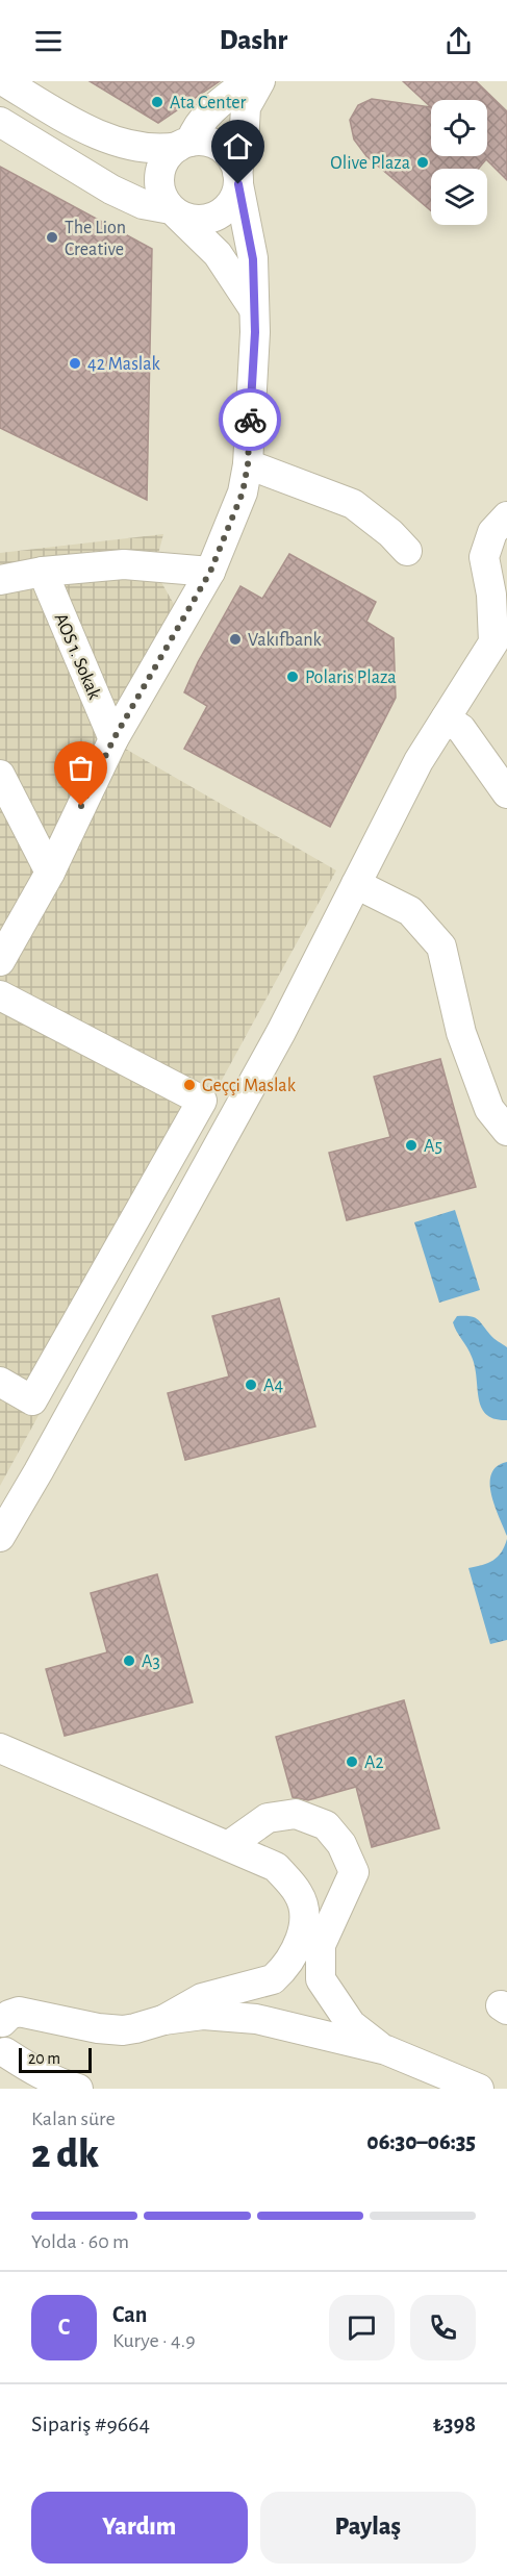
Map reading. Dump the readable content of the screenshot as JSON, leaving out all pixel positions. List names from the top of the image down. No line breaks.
{"streets":{"street":["AOS 1. Sokak"]},"places":["Ata Center","Olive Plaza","The Lion Creative","42 Maslak","Vakıfbank","Polaris Plaza","Geççi Maslak","A5","A4","A3","A2"],"scale_bar":"20 m","page":{"header":"Dashr","scale":"20 m","heading":["2 dk","Kalan süre","06:30–06:35"],"panel":["Can","Kurye · 4.9","Sipariş #9664","₺398"],"bar":"Yolda · 60 m","round":"C","buttons":["Yardım","Paylaş"]}}
